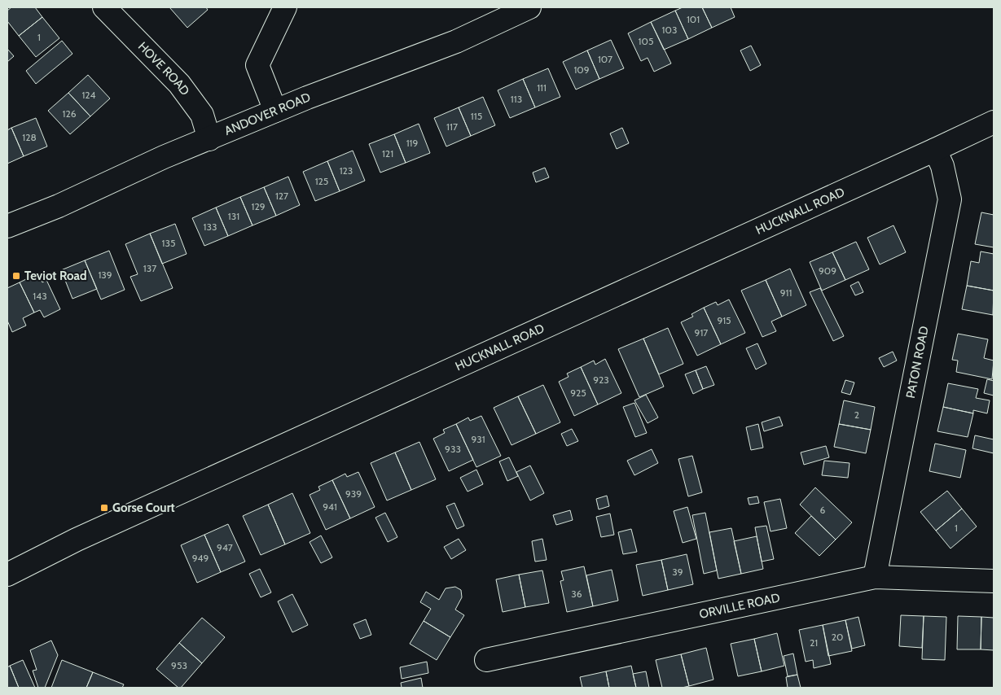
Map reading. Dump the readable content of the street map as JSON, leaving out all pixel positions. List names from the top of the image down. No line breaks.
{"streets":{"street":["HOVE ROAD","ANDOVER ROAD","HUCKNALL ROAD","PATON ROAD","ORVILLE ROAD"]},"crossings":[["HOVE ROAD","ANDOVER ROAD"],["HUCKNALL ROAD","PATON ROAD"],["PATON ROAD","ORVILLE ROAD"]],"places":{"transit":["Teviot Road","Gorse Court"]},"house_numbers":["101","103","1","105","107","109","111","124","113","126","115","117","128","119","121","123","125","127","129","131","133","135","137","909","139","911","143","915","917","923","925","2","931","933","939","941","6","1","947","949","39","36","20","21","953"]}
